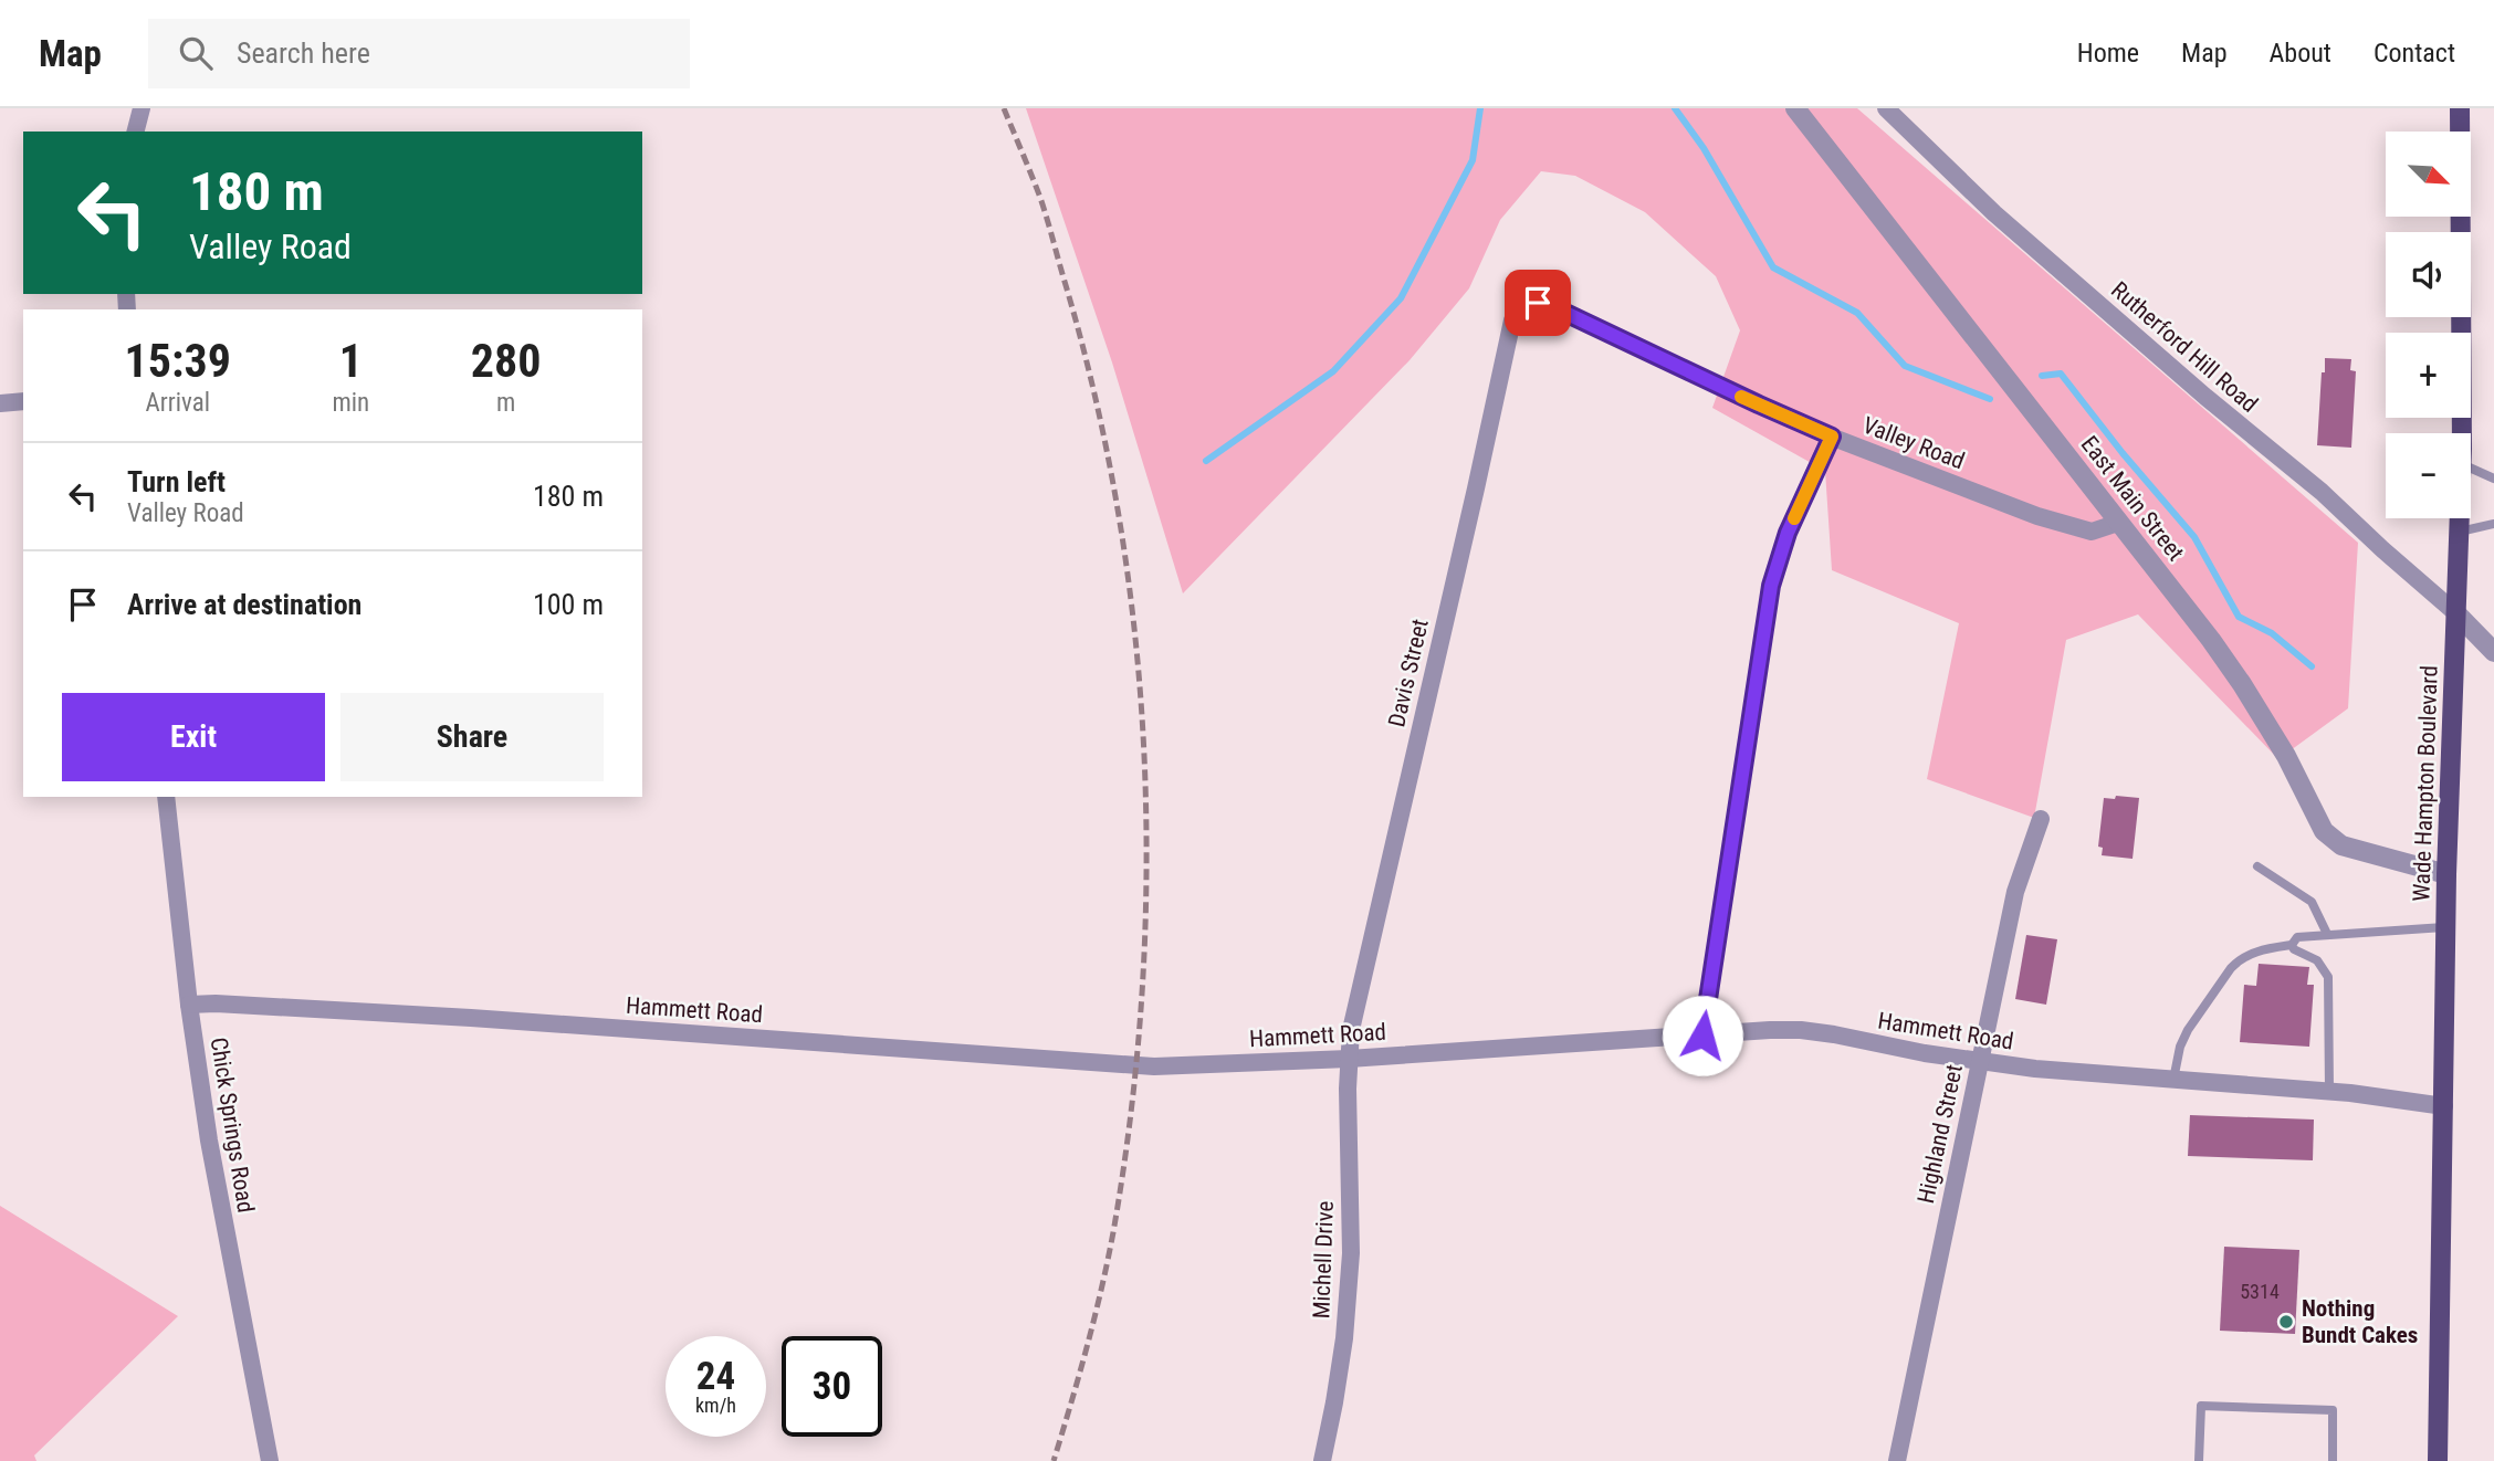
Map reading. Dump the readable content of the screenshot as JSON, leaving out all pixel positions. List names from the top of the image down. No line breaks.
{"streets":{"main road":["Wade Hampton Boulevard"],"street":["Rutherford Hill Road","Valley Road","East Main Street","Davis Street","Hammett Road","Chick Springs Road","Highland Street","Michell Drive"]},"crossings":[["Rutherford Hill Road","Wade Hampton Boulevard"],["Valley Road","East Main Street"],["Valley Road","Davis Street"],["East Main Street","Wade Hampton Boulevard"],["Davis Street","Hammett Road"],["Davis Street","Michell Drive"],["Wade Hampton Boulevard","Hammett Road"],["Hammett Road","Chick Springs Road"],["Hammett Road","Highland Street"],["Hammett Road","Michell Drive"]],"places":["Nothing Bundt Cakes"],"house_numbers":["5314"],"north":"bottom right","page":{"header":"Map","search":"Search here","nav":["Home","Map","About","Contact"],"map_buttons":["+","−"],"turn":["180 m","Valley Road"],"eta":["15:39","Arrival","1","min","280","m"],"list":[{"name":"Turn left","note":"Valley Road","value":"180 m"},{"name":"Arrive at destination","value":"100 m"}],"buttons":["Exit","Share"],"speed":"24 km/h","limit":"30"}}
